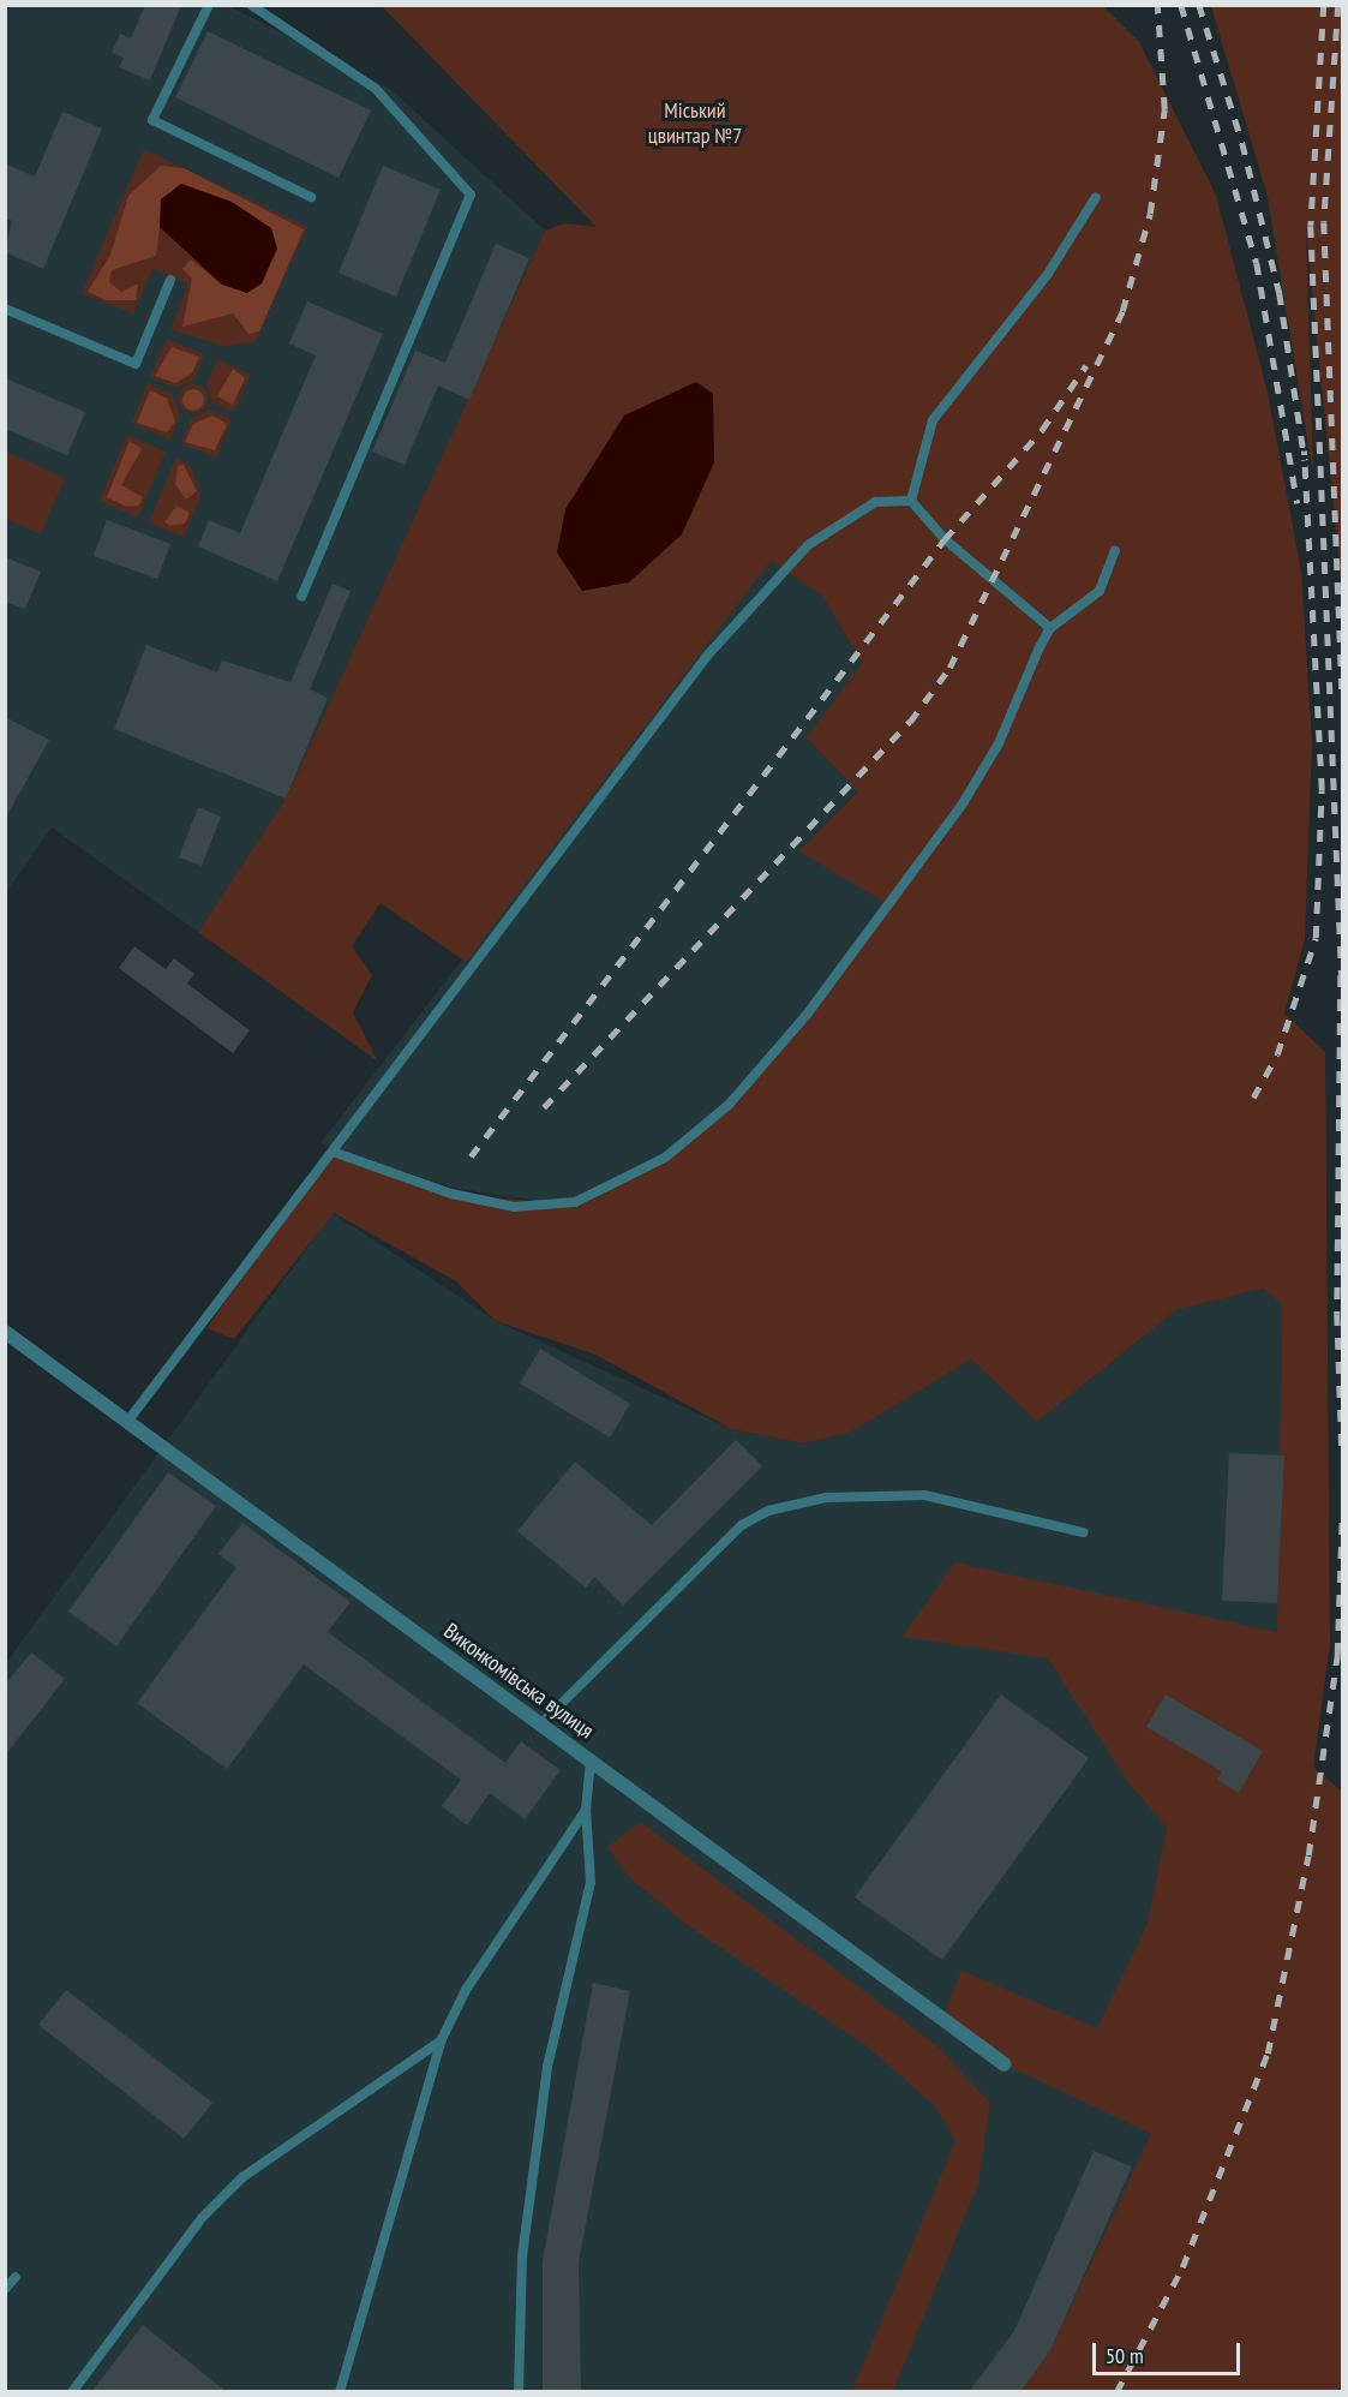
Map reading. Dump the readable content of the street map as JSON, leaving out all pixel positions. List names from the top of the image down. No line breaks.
{"streets":{"street":["Виконкомівська вулиця"]},"parks":["Міський цвинтар №7"],"scale_bar":"50 m"}
